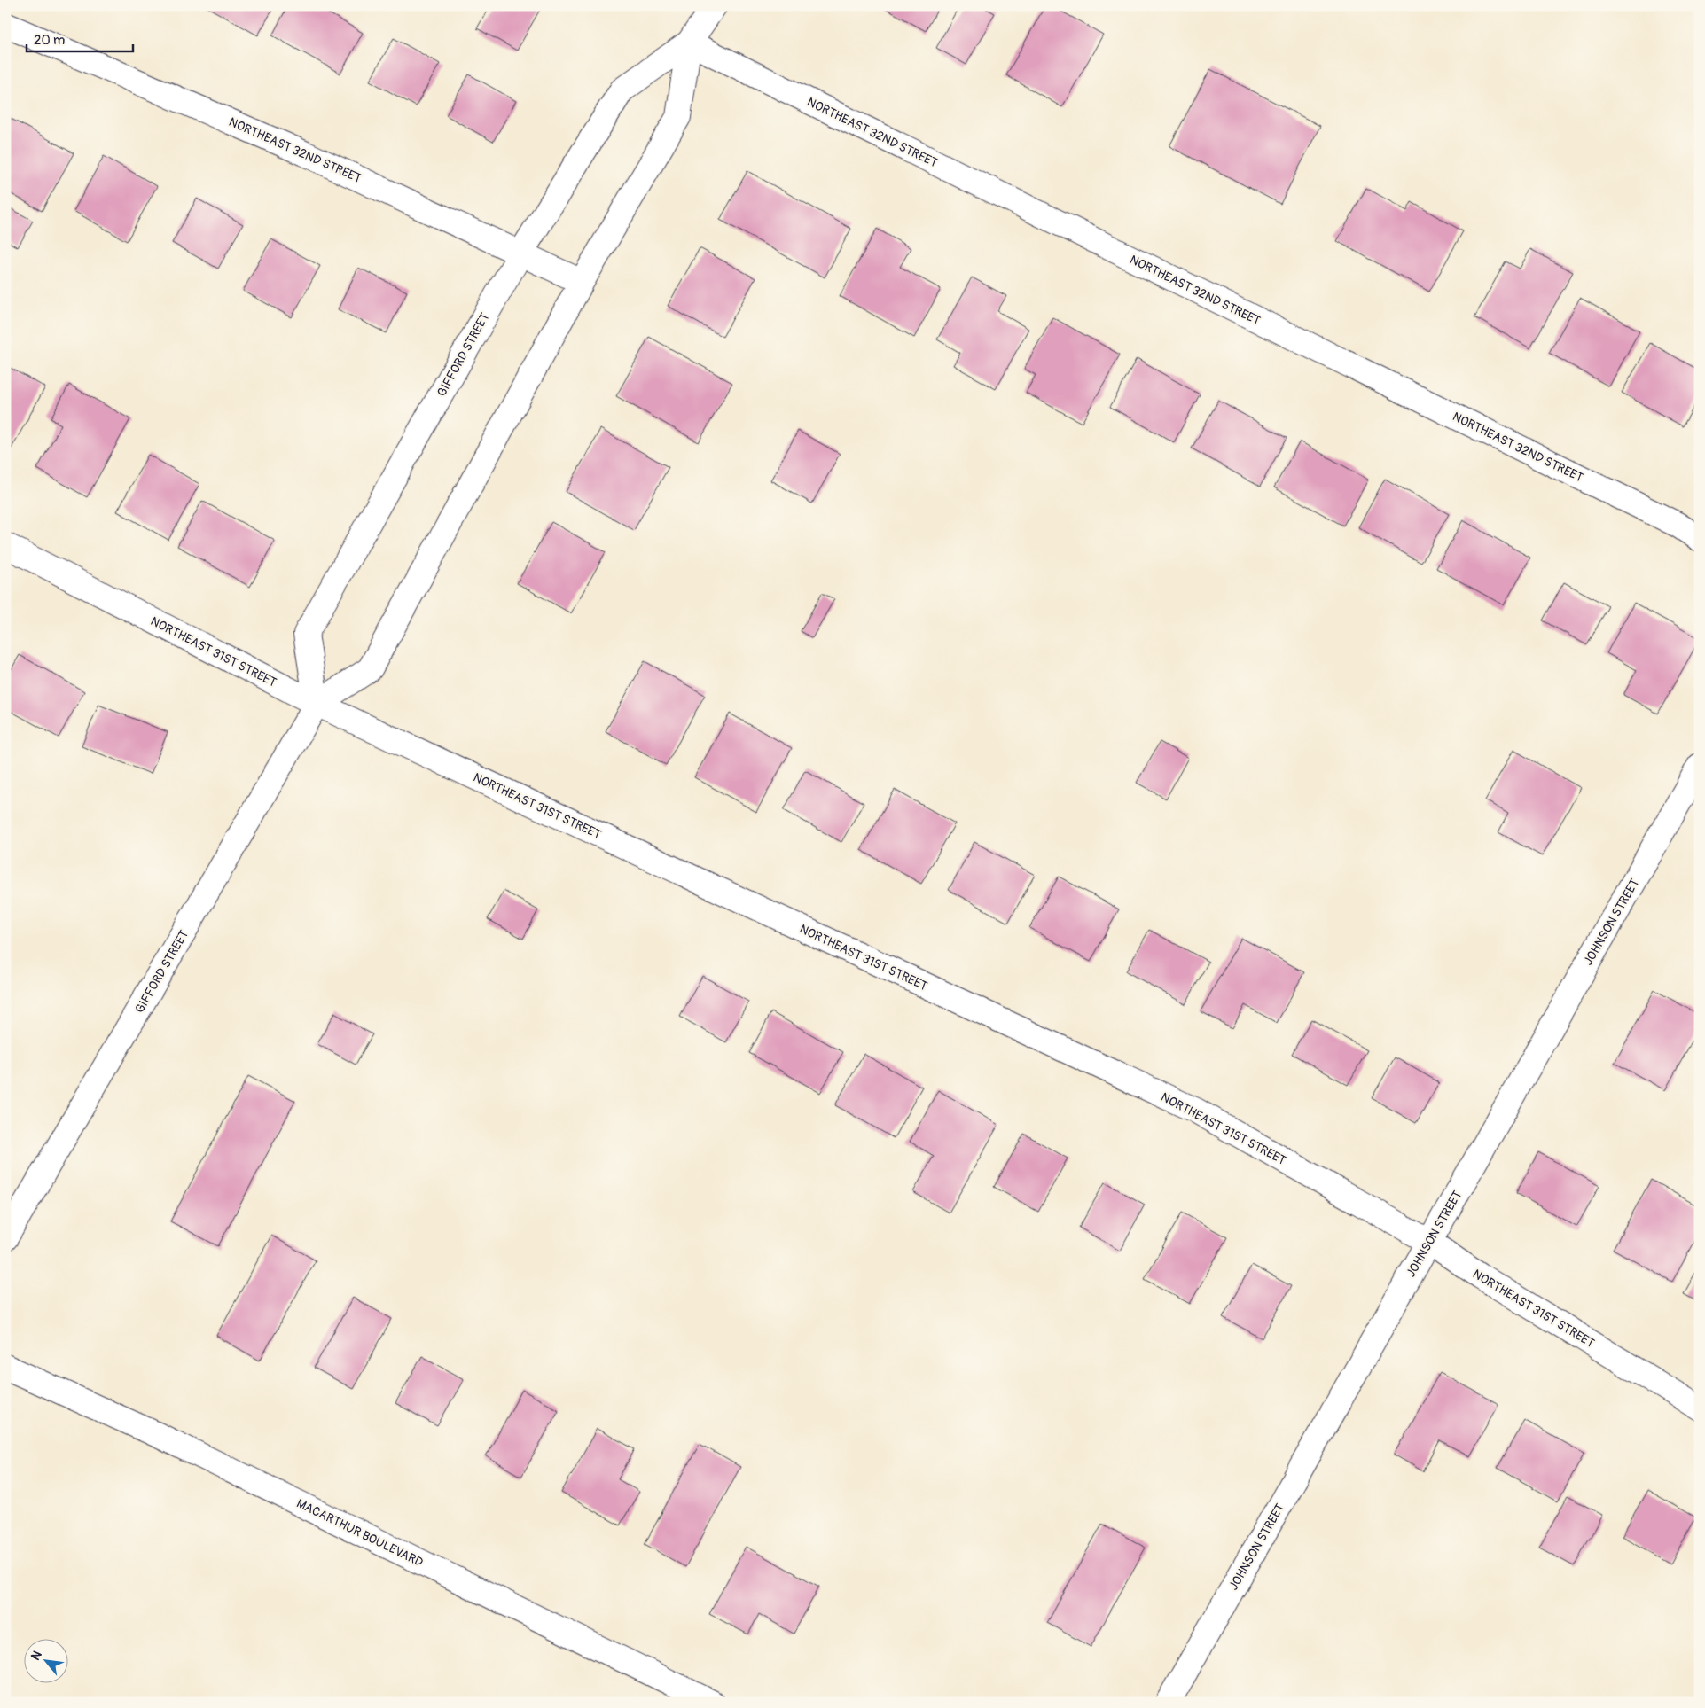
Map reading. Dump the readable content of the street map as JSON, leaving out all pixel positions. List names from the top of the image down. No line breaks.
{"streets":{"street":["NORTHEAST 32ND STREET","GIFFORD STREET","NORTHEAST 31ST STREET","JOHNSON STREET","MACARTHUR BOULEVARD"]},"crossings":[["NORTHEAST 32ND STREET","GIFFORD STREET"],["GIFFORD STREET","NORTHEAST 31ST STREET"],["NORTHEAST 31ST STREET","JOHNSON STREET"]],"scale_bar":"20 m","north":"top left"}
